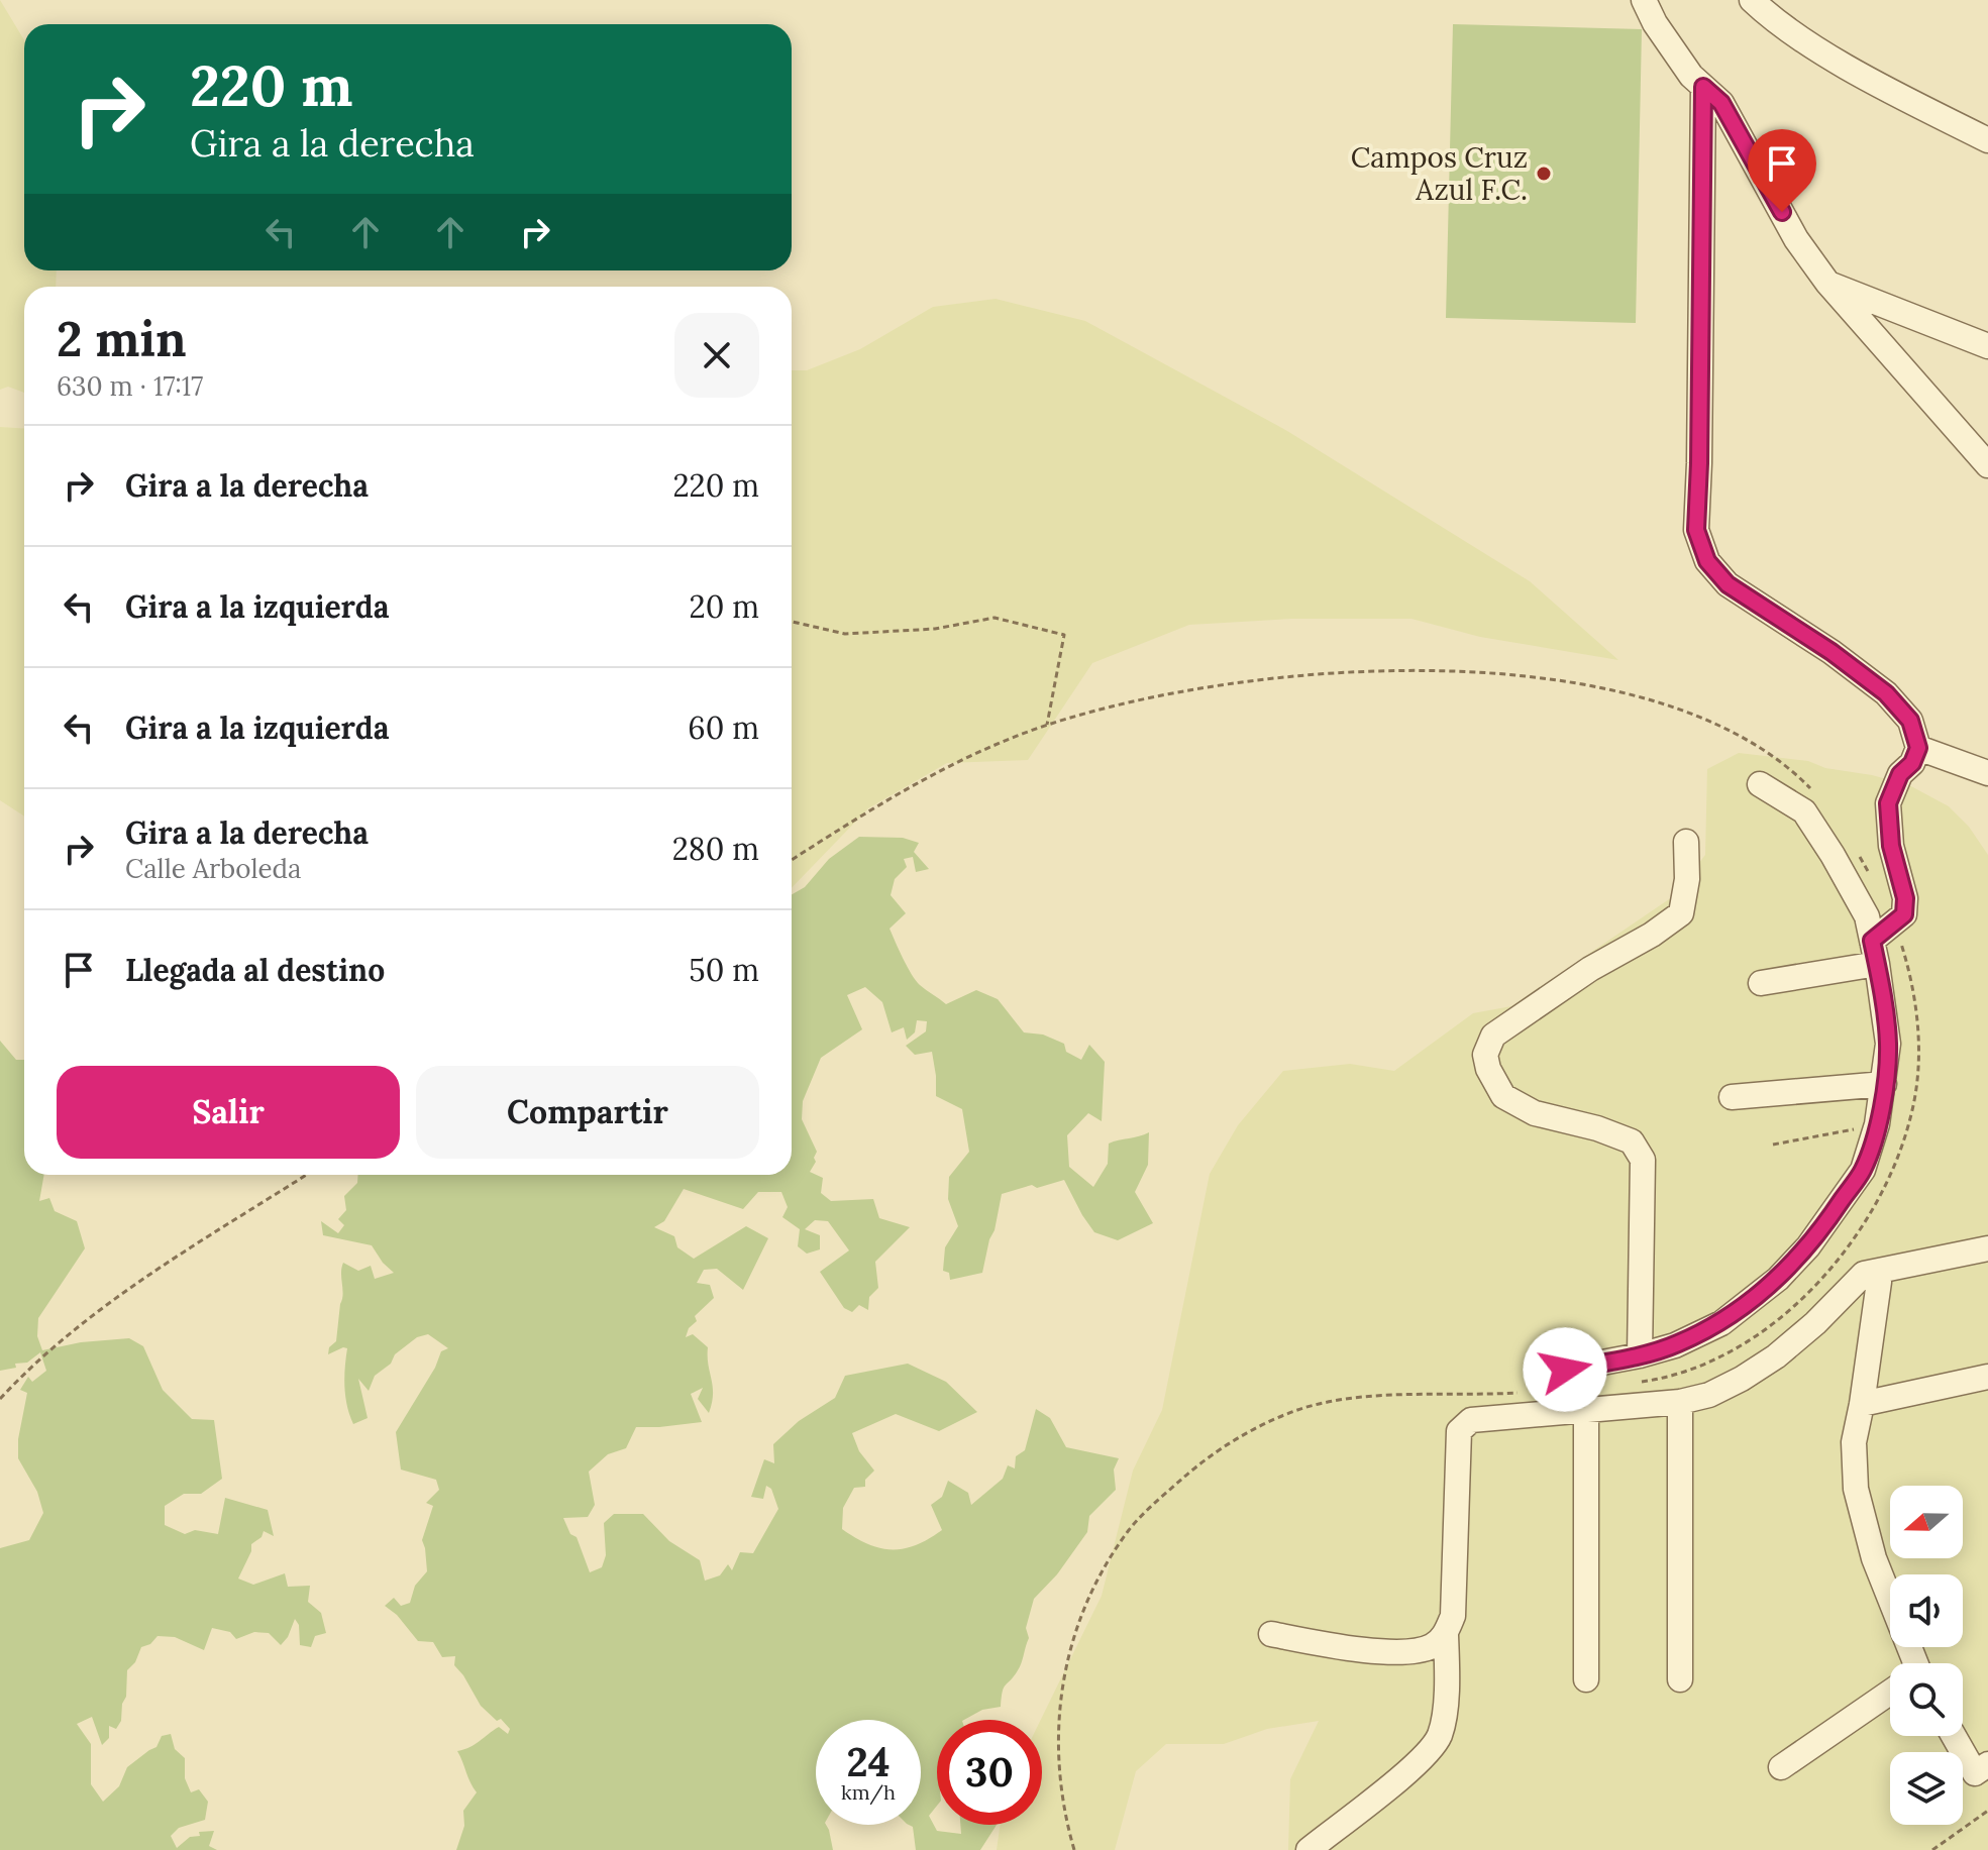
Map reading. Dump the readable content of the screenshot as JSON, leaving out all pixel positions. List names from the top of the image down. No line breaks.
{"places":["Campos Cruz Azul F.C."],"north":"left","page":{"turn":["220 m","Gira a la derecha"],"heading":["2 min","630 m · 17:17"],"list":[{"name":"Gira a la derecha","value":"220 m"},{"name":"Gira a la izquierda","value":"20 m"},{"name":"Gira a la izquierda","value":"60 m"},{"name":"Gira a la derecha","note":"Calle Arboleda","value":"280 m"},{"name":"Llegada al destino","value":"50 m"}],"buttons":["Salir","Compartir"],"speed":"24 km/h","limit":"30"}}
